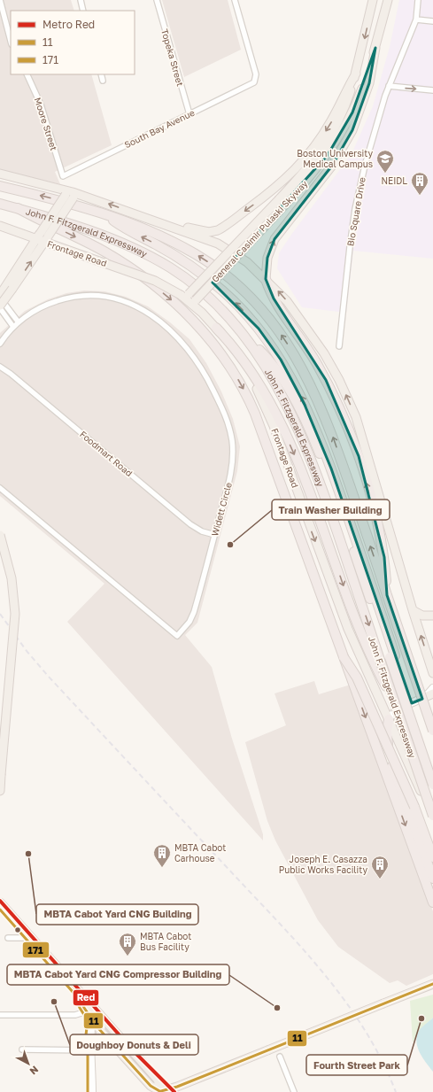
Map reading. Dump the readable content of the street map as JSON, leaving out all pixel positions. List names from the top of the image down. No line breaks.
{"streets":{"highway":["John F. Fitzgerald Expressway"],"main road":["General Casimir Pulaski Skyway","Frontage Road"],"street":["Topeka Street","Moore Street","South Bay Avenue","Bio Square Drive","Foodmart Road","Widett Circle"]},"crossings":[["Topeka Street","South Bay Avenue"],["Moore Street","South Bay Avenue"],["General Casimir Pulaski Skyway","Frontage Road"],["John F. Fitzgerald Expressway","Frontage Road"],["Foodmart Road","Widett Circle"]],"places":{"school or university":["Boston University Medical Campus"],"building":["NEIDL","MBTA Cabot Carhouse","Joseph E. Casazza Public Works Facility","MBTA Cabot Bus Facility"],"other":["Train Washer Building","MBTA Cabot Yard CNG Building","Doughboy Donuts & Deli","MBTA Cabot Yard CNG Compressor Building","Fourth Street Park"]},"lines":["metro line Red","transit line 11","transit line 171"],"legend":["Metro Red","11","171"],"north":"bottom right"}
